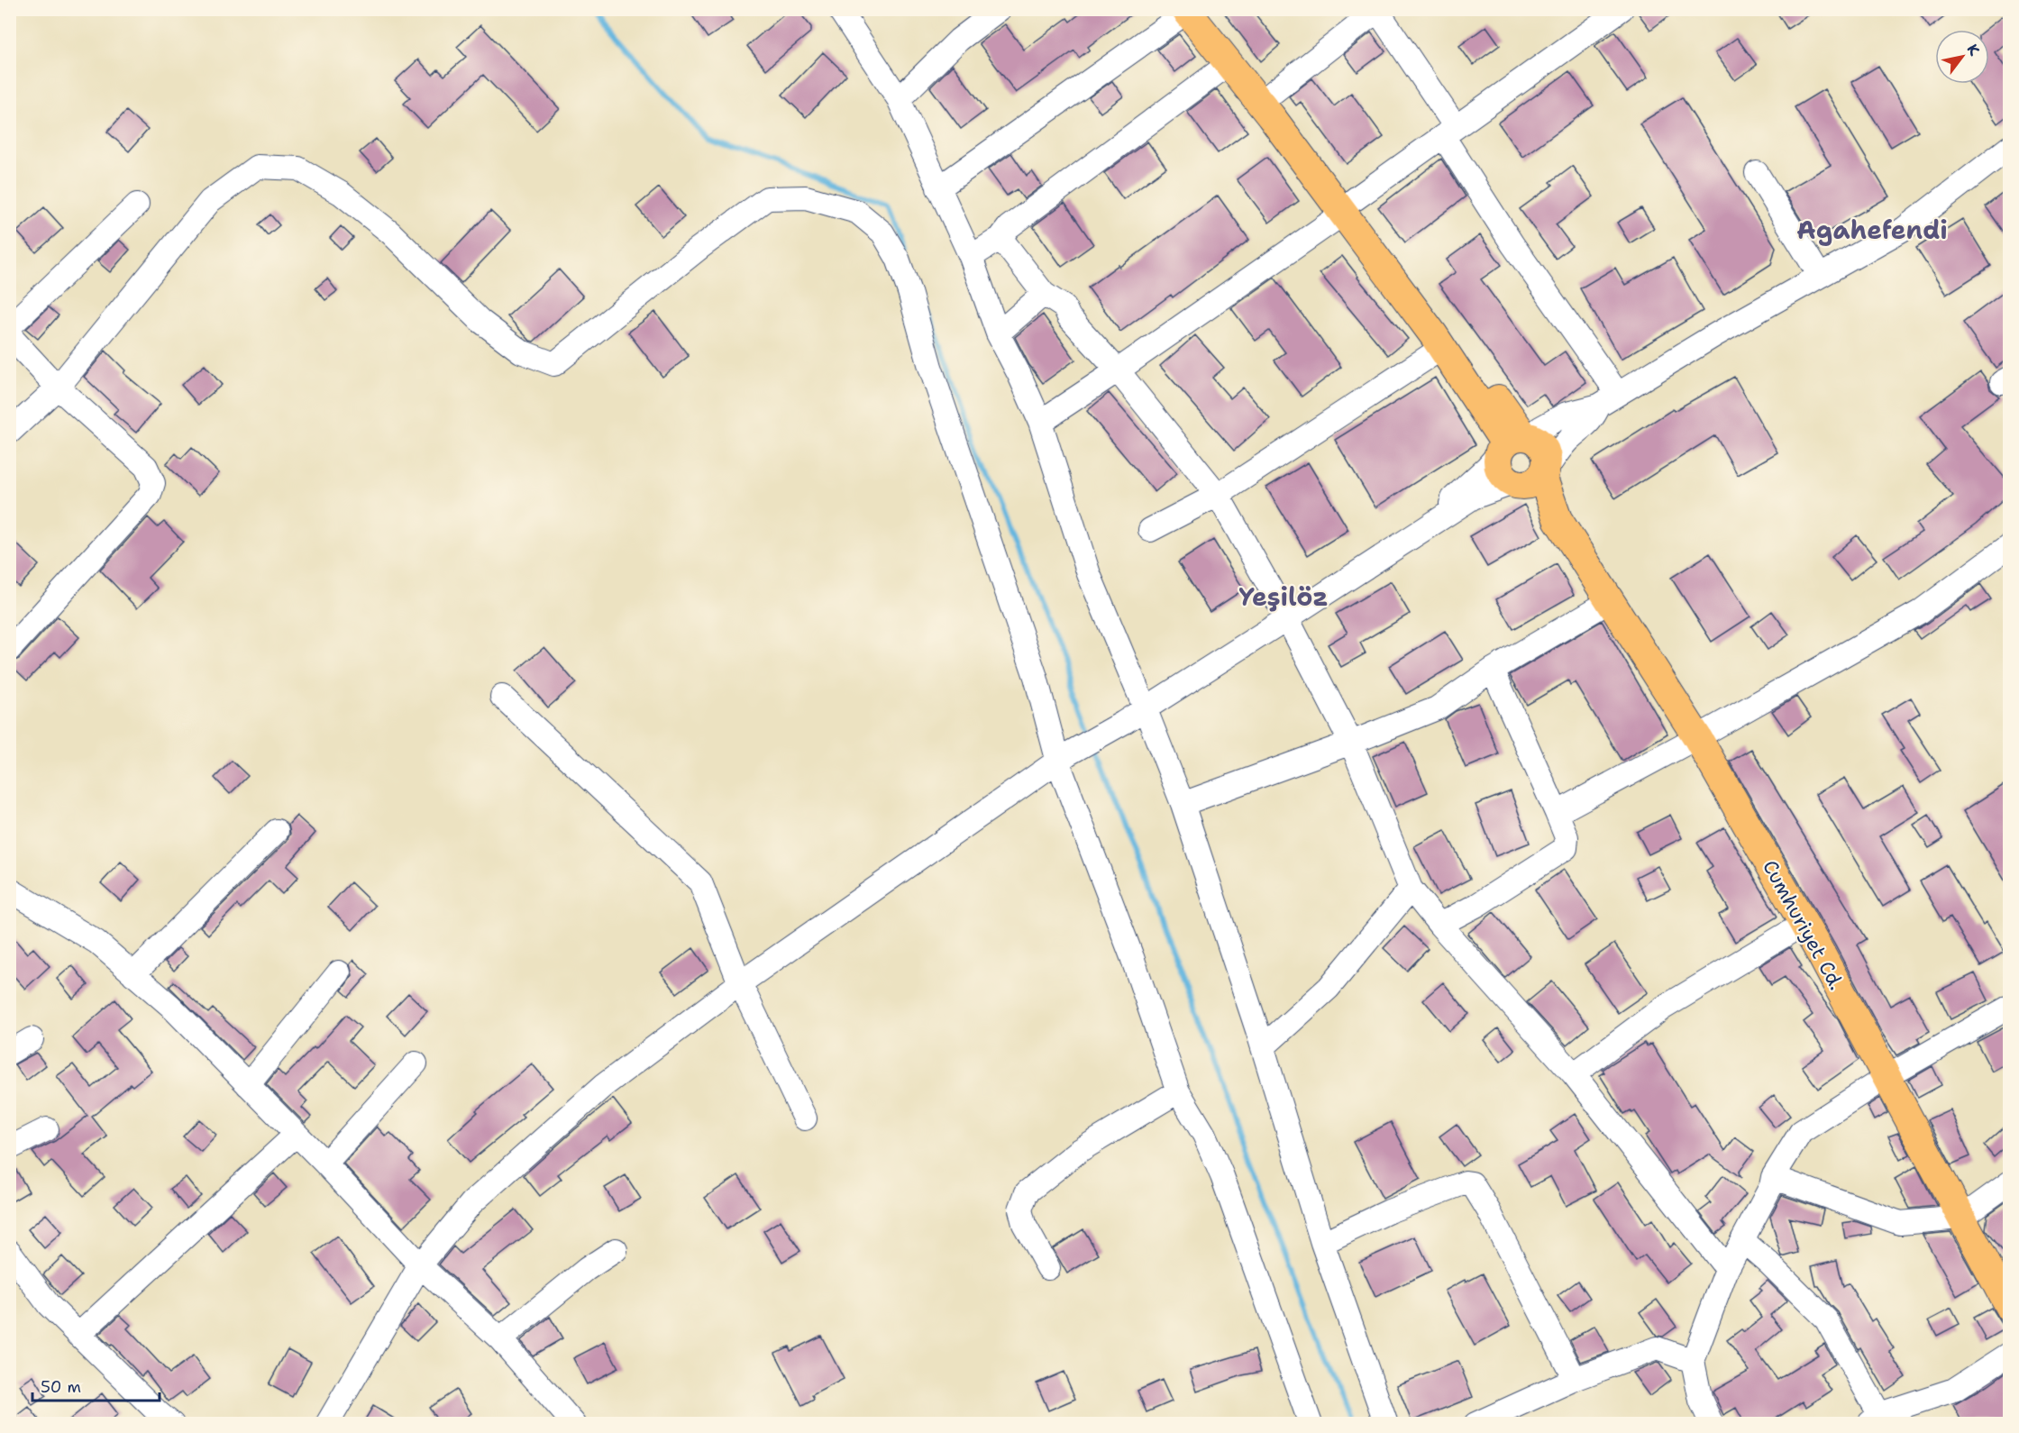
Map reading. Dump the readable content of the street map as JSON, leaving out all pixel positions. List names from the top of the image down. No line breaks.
{"streets":{"main road":["Cumhuriyet Cd."]},"districts":["Agahefendi","Yeşilöz"],"scale_bar":"50 m","north":"top right"}
